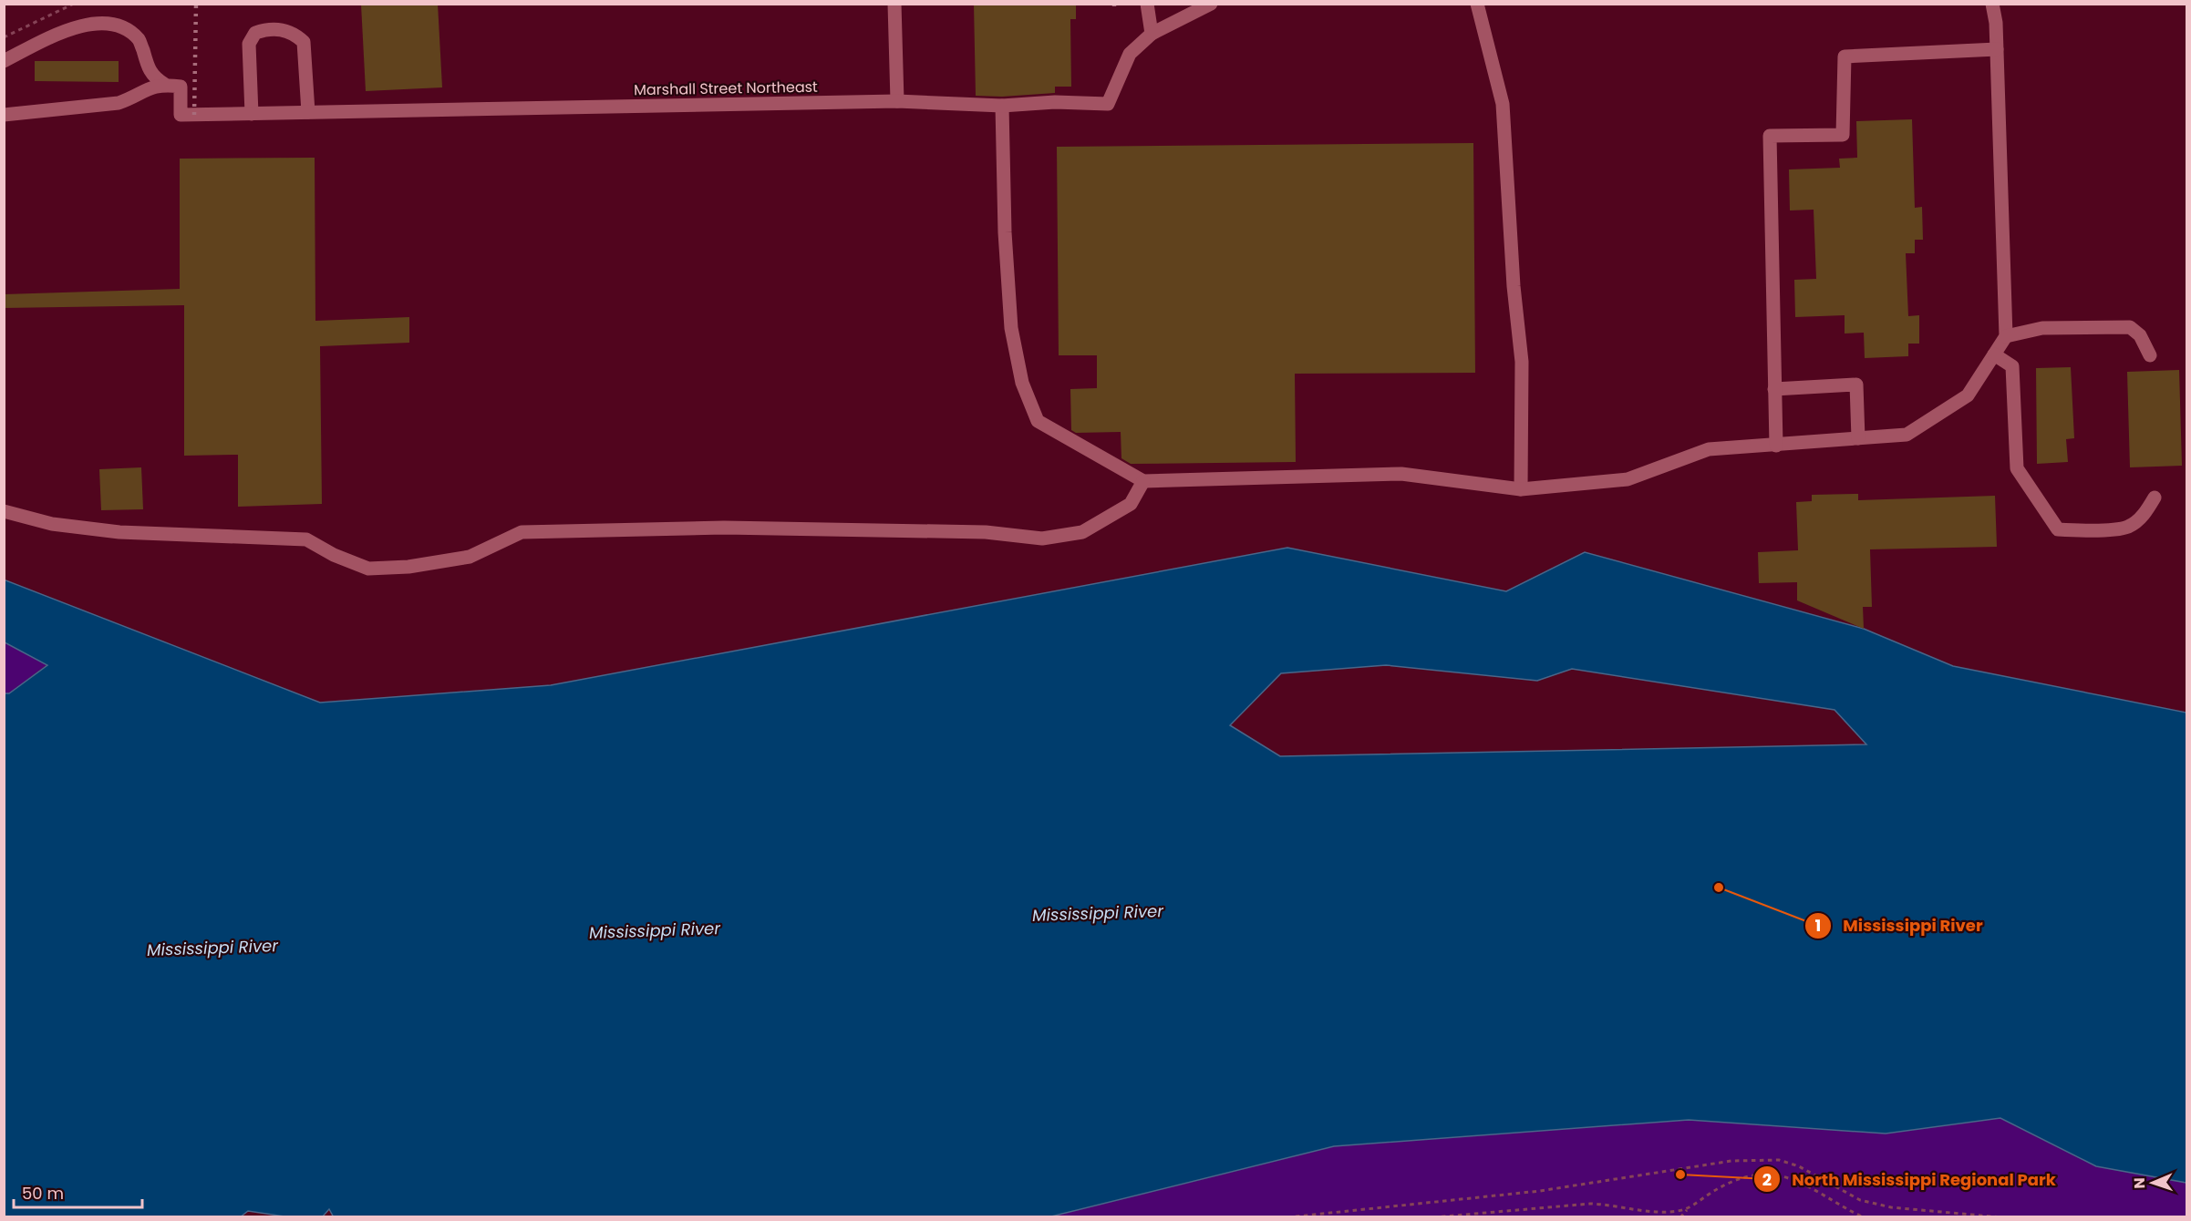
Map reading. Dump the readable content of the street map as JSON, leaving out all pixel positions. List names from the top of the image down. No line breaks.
{"streets":{"street":["Marshall Street Northeast"]},"water":["Mississippi River"],"places":["Mississippi River","North Mississippi Regional Park"],"scale_bar":"50 m","north":"left"}
